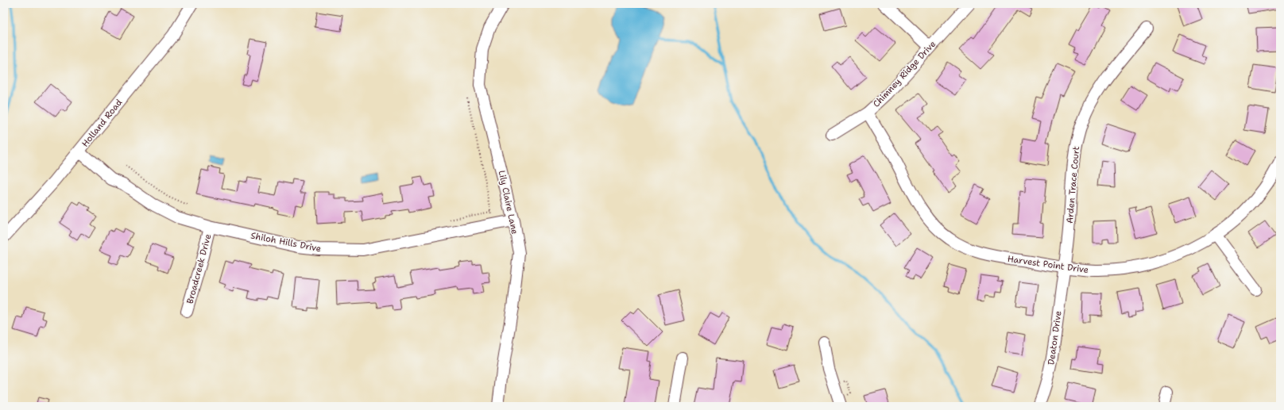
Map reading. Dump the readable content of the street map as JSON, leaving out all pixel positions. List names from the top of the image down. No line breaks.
{"streets":{"street":["Chimney Ridge Drive","Holland Road","Arden Trace Court","Lily Claire Lane","Shiloh Hills Drive","Harvest Point Drive","Broadcreek Drive","Deaton Drive"]},"crossings":[["Chimney Ridge Drive","Harvest Point Drive"],["Holland Road","Shiloh Hills Drive"],["Arden Trace Court","Harvest Point Drive"],["Arden Trace Court","Deaton Drive"],["Lily Claire Lane","Shiloh Hills Drive"],["Shiloh Hills Drive","Broadcreek Drive"],["Harvest Point Drive","Deaton Drive"]]}
